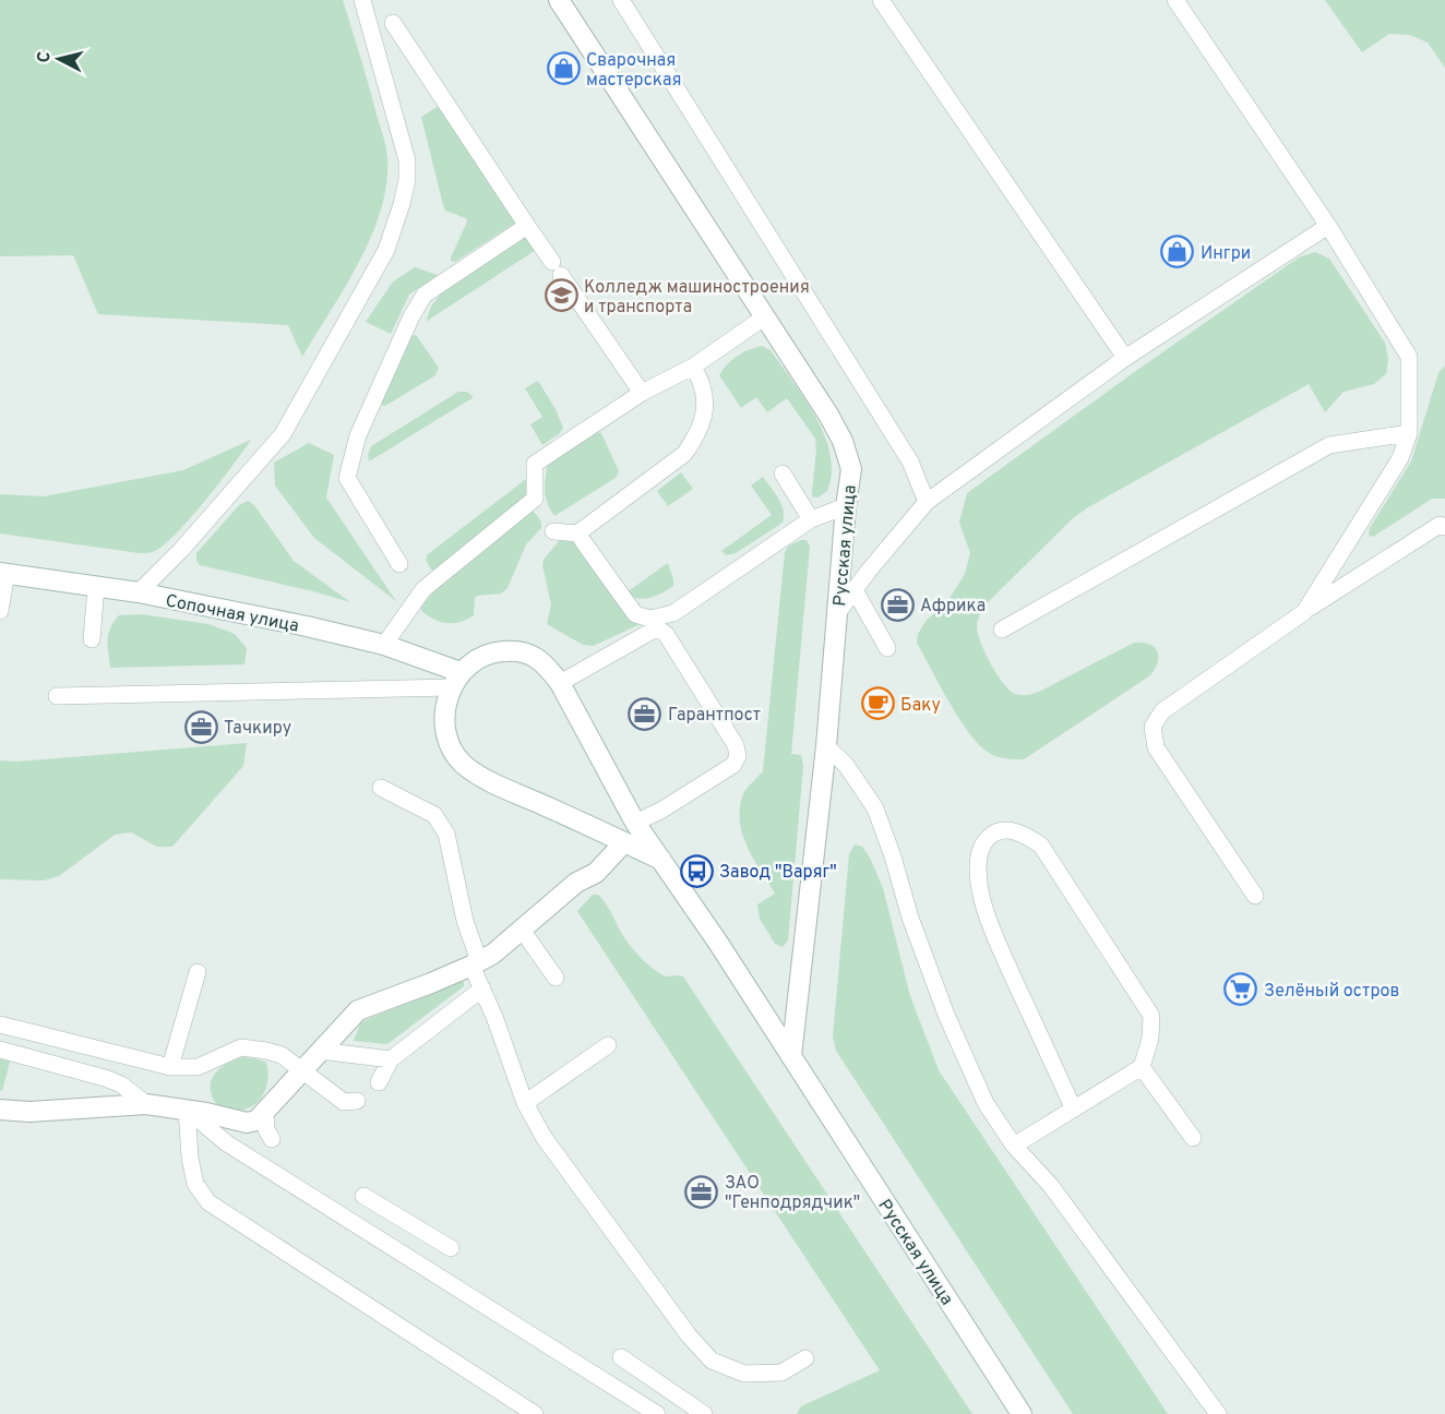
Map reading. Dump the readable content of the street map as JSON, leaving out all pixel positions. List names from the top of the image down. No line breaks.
{"streets":{"street":["Русская улица","Сопочная улица"]},"crossings":[["Русская улица","Сопочная улица"]],"places":{"shop":["Сварочная мастерская","Ингри"],"school or university":["Колледж машиностроения и транспорта"],"office":["Африка","Гарантпост","Тачкиру","ЗАО \"Генподрядчик\""],"cafe":["Баку"],"bus stop":["Завод \"Варяг\""],"supermarket":["Зелёный остров"]},"north":"left"}
